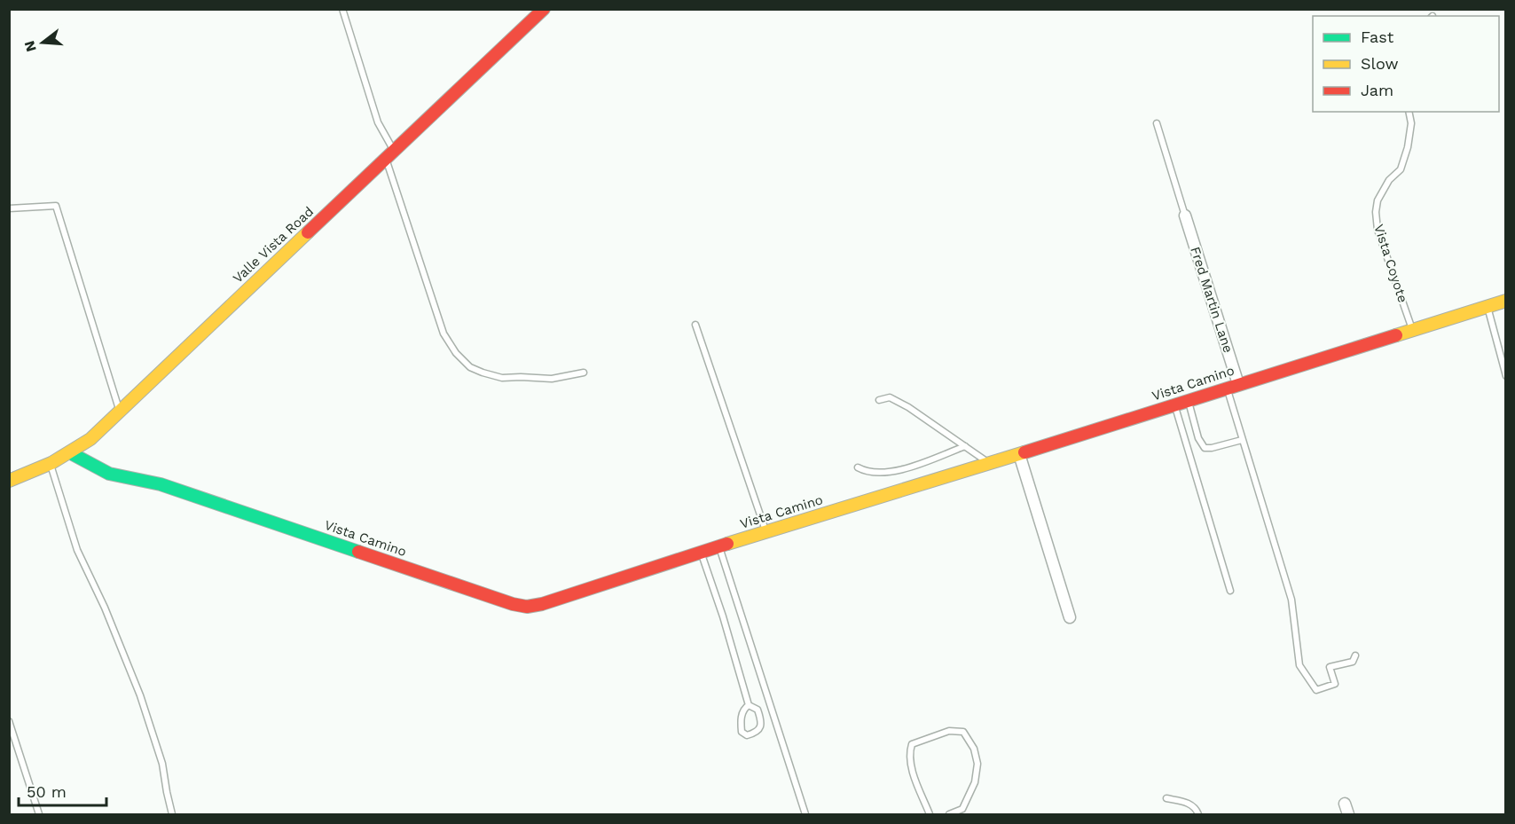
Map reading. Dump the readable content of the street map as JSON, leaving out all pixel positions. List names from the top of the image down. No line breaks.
{"streets":{"street":["Valle Vista Road","Fred Martin Lane","Vista Camino"],"lane":["Vista Coyote"]},"crossings":[["Valle Vista Road","Vista Camino"],["Vista Coyote","Vista Camino"],["Fred Martin Lane","Vista Camino"]],"legend":["Fast","Slow","Jam"],"scale_bar":"50 m","north":"left"}
